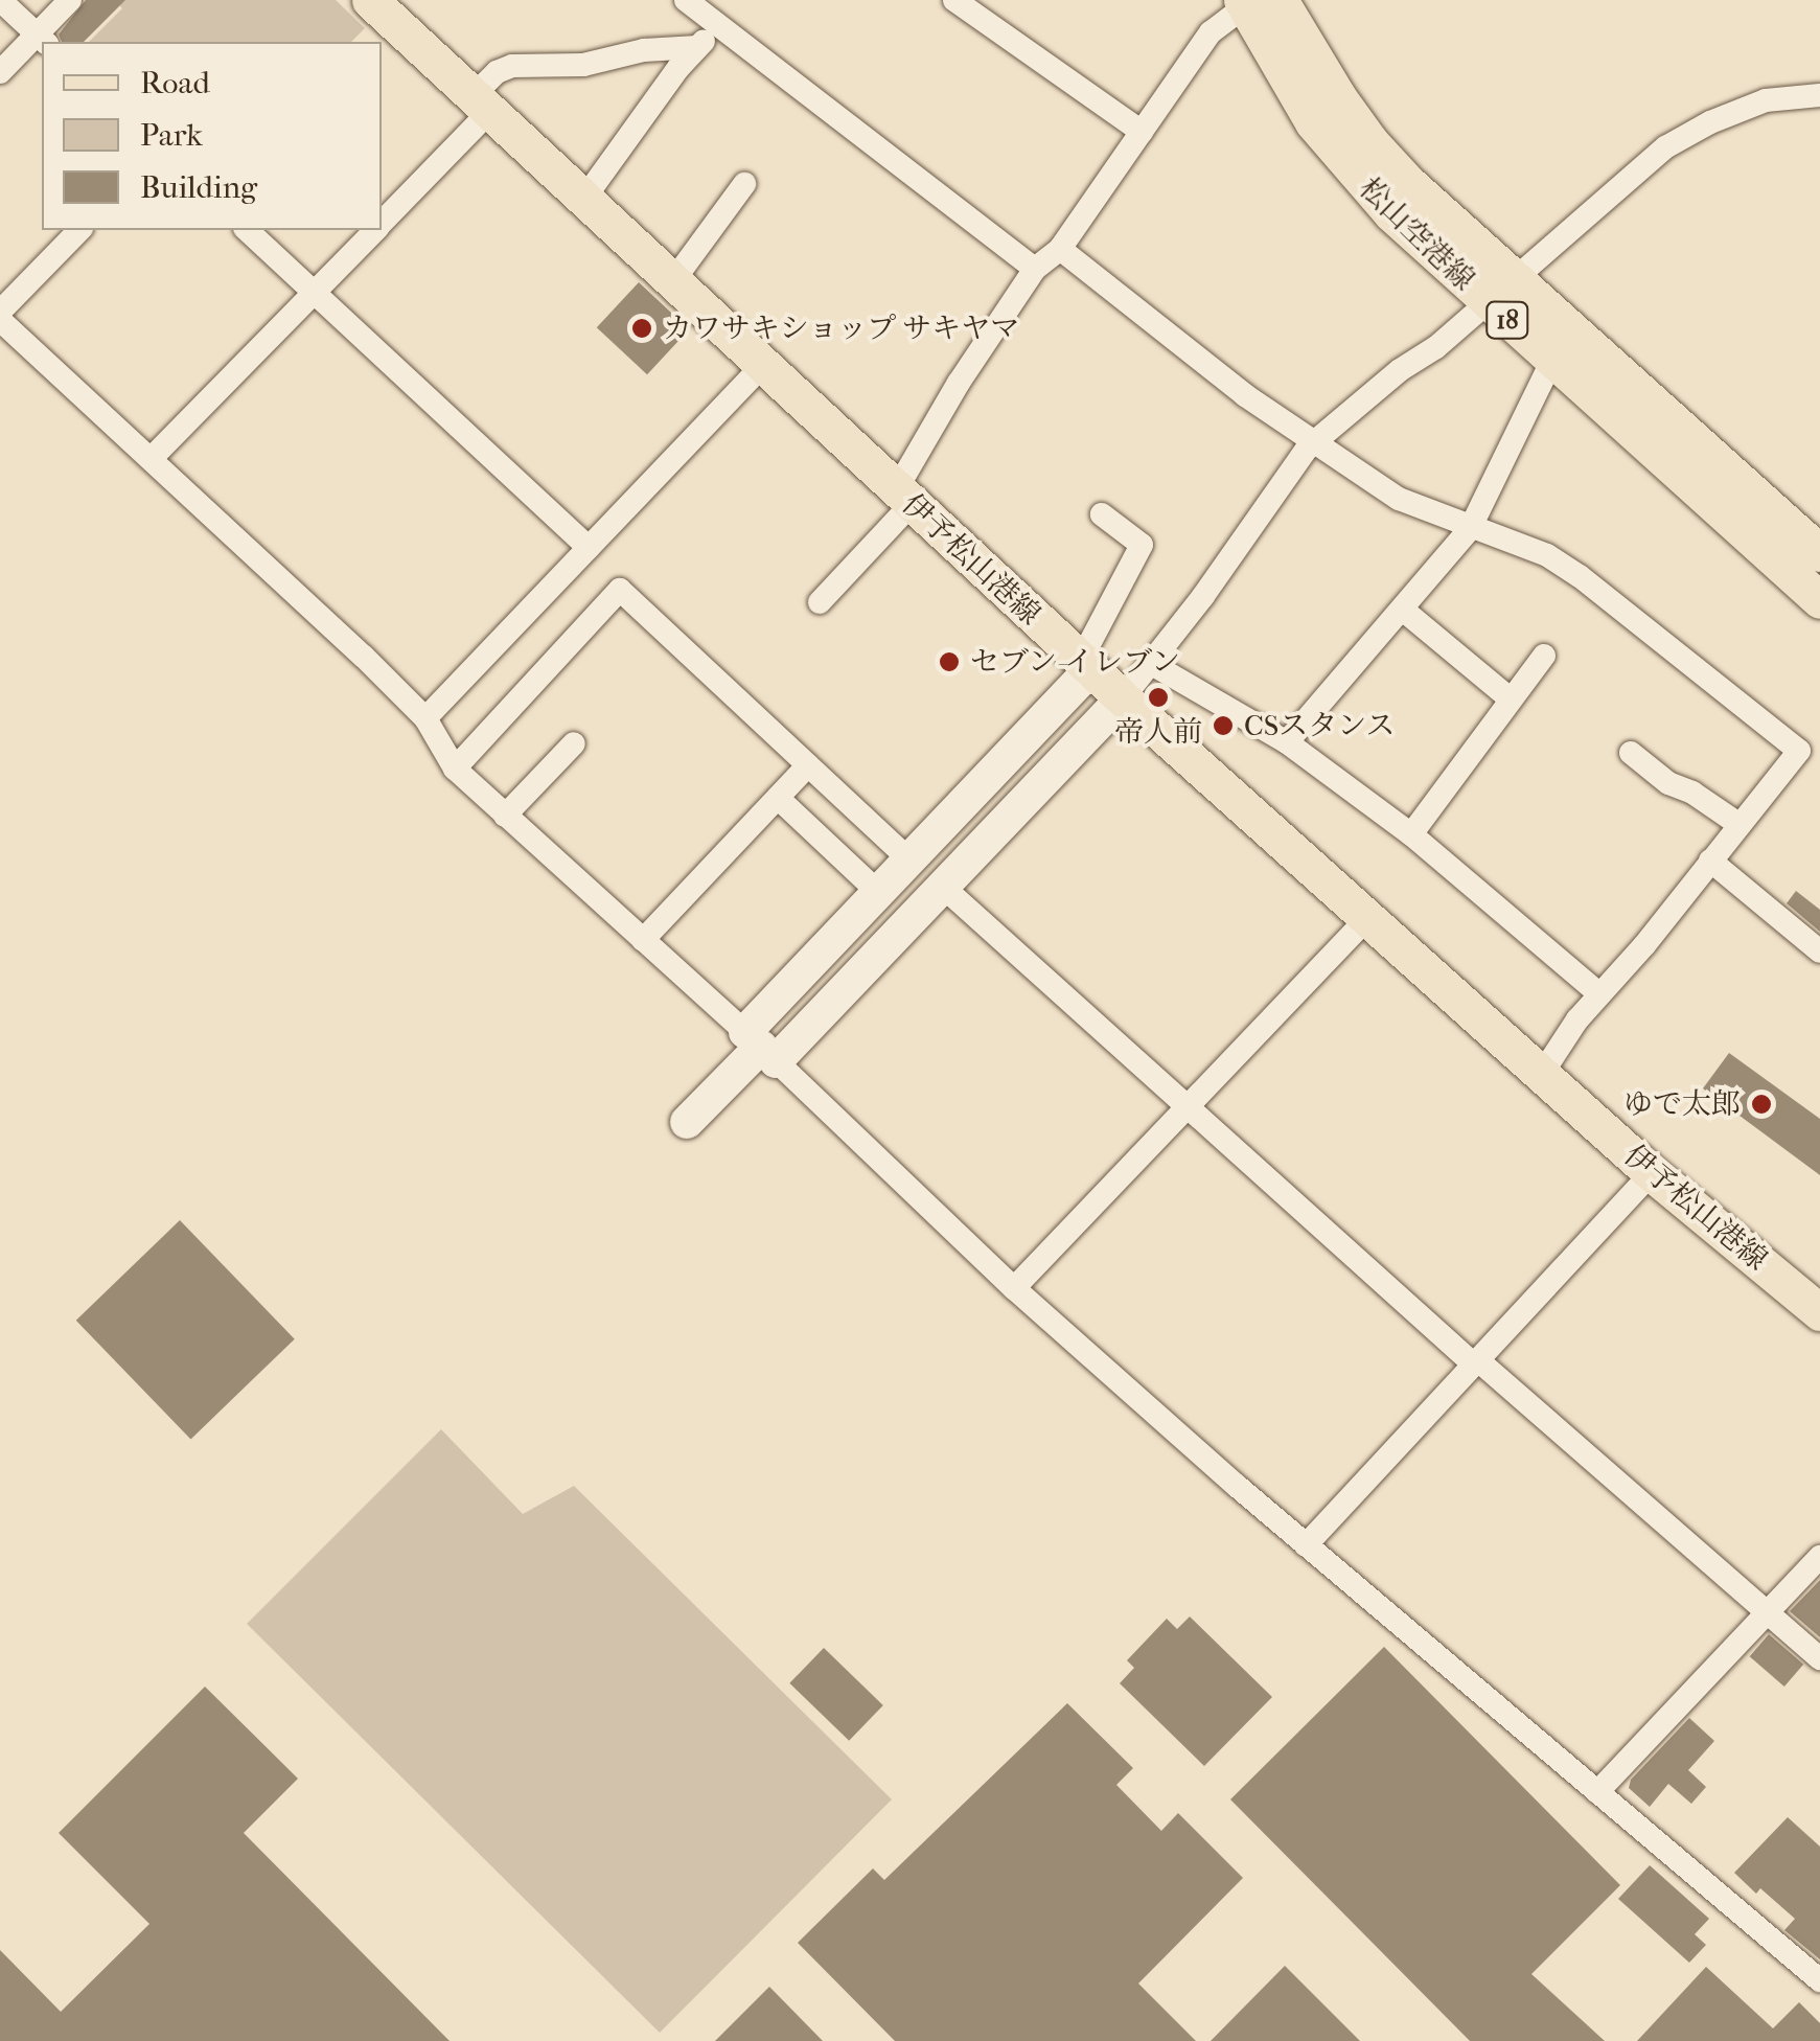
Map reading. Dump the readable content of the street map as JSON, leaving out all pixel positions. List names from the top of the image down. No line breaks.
{"streets":{"main road":["松山空港線","18","伊予松山港線"]},"places":["カワサキショップ サキヤマ","セブン-イレブン","帝人前","CSスタンス","ゆで太郎"],"legend":["Road","Park","Building"]}
